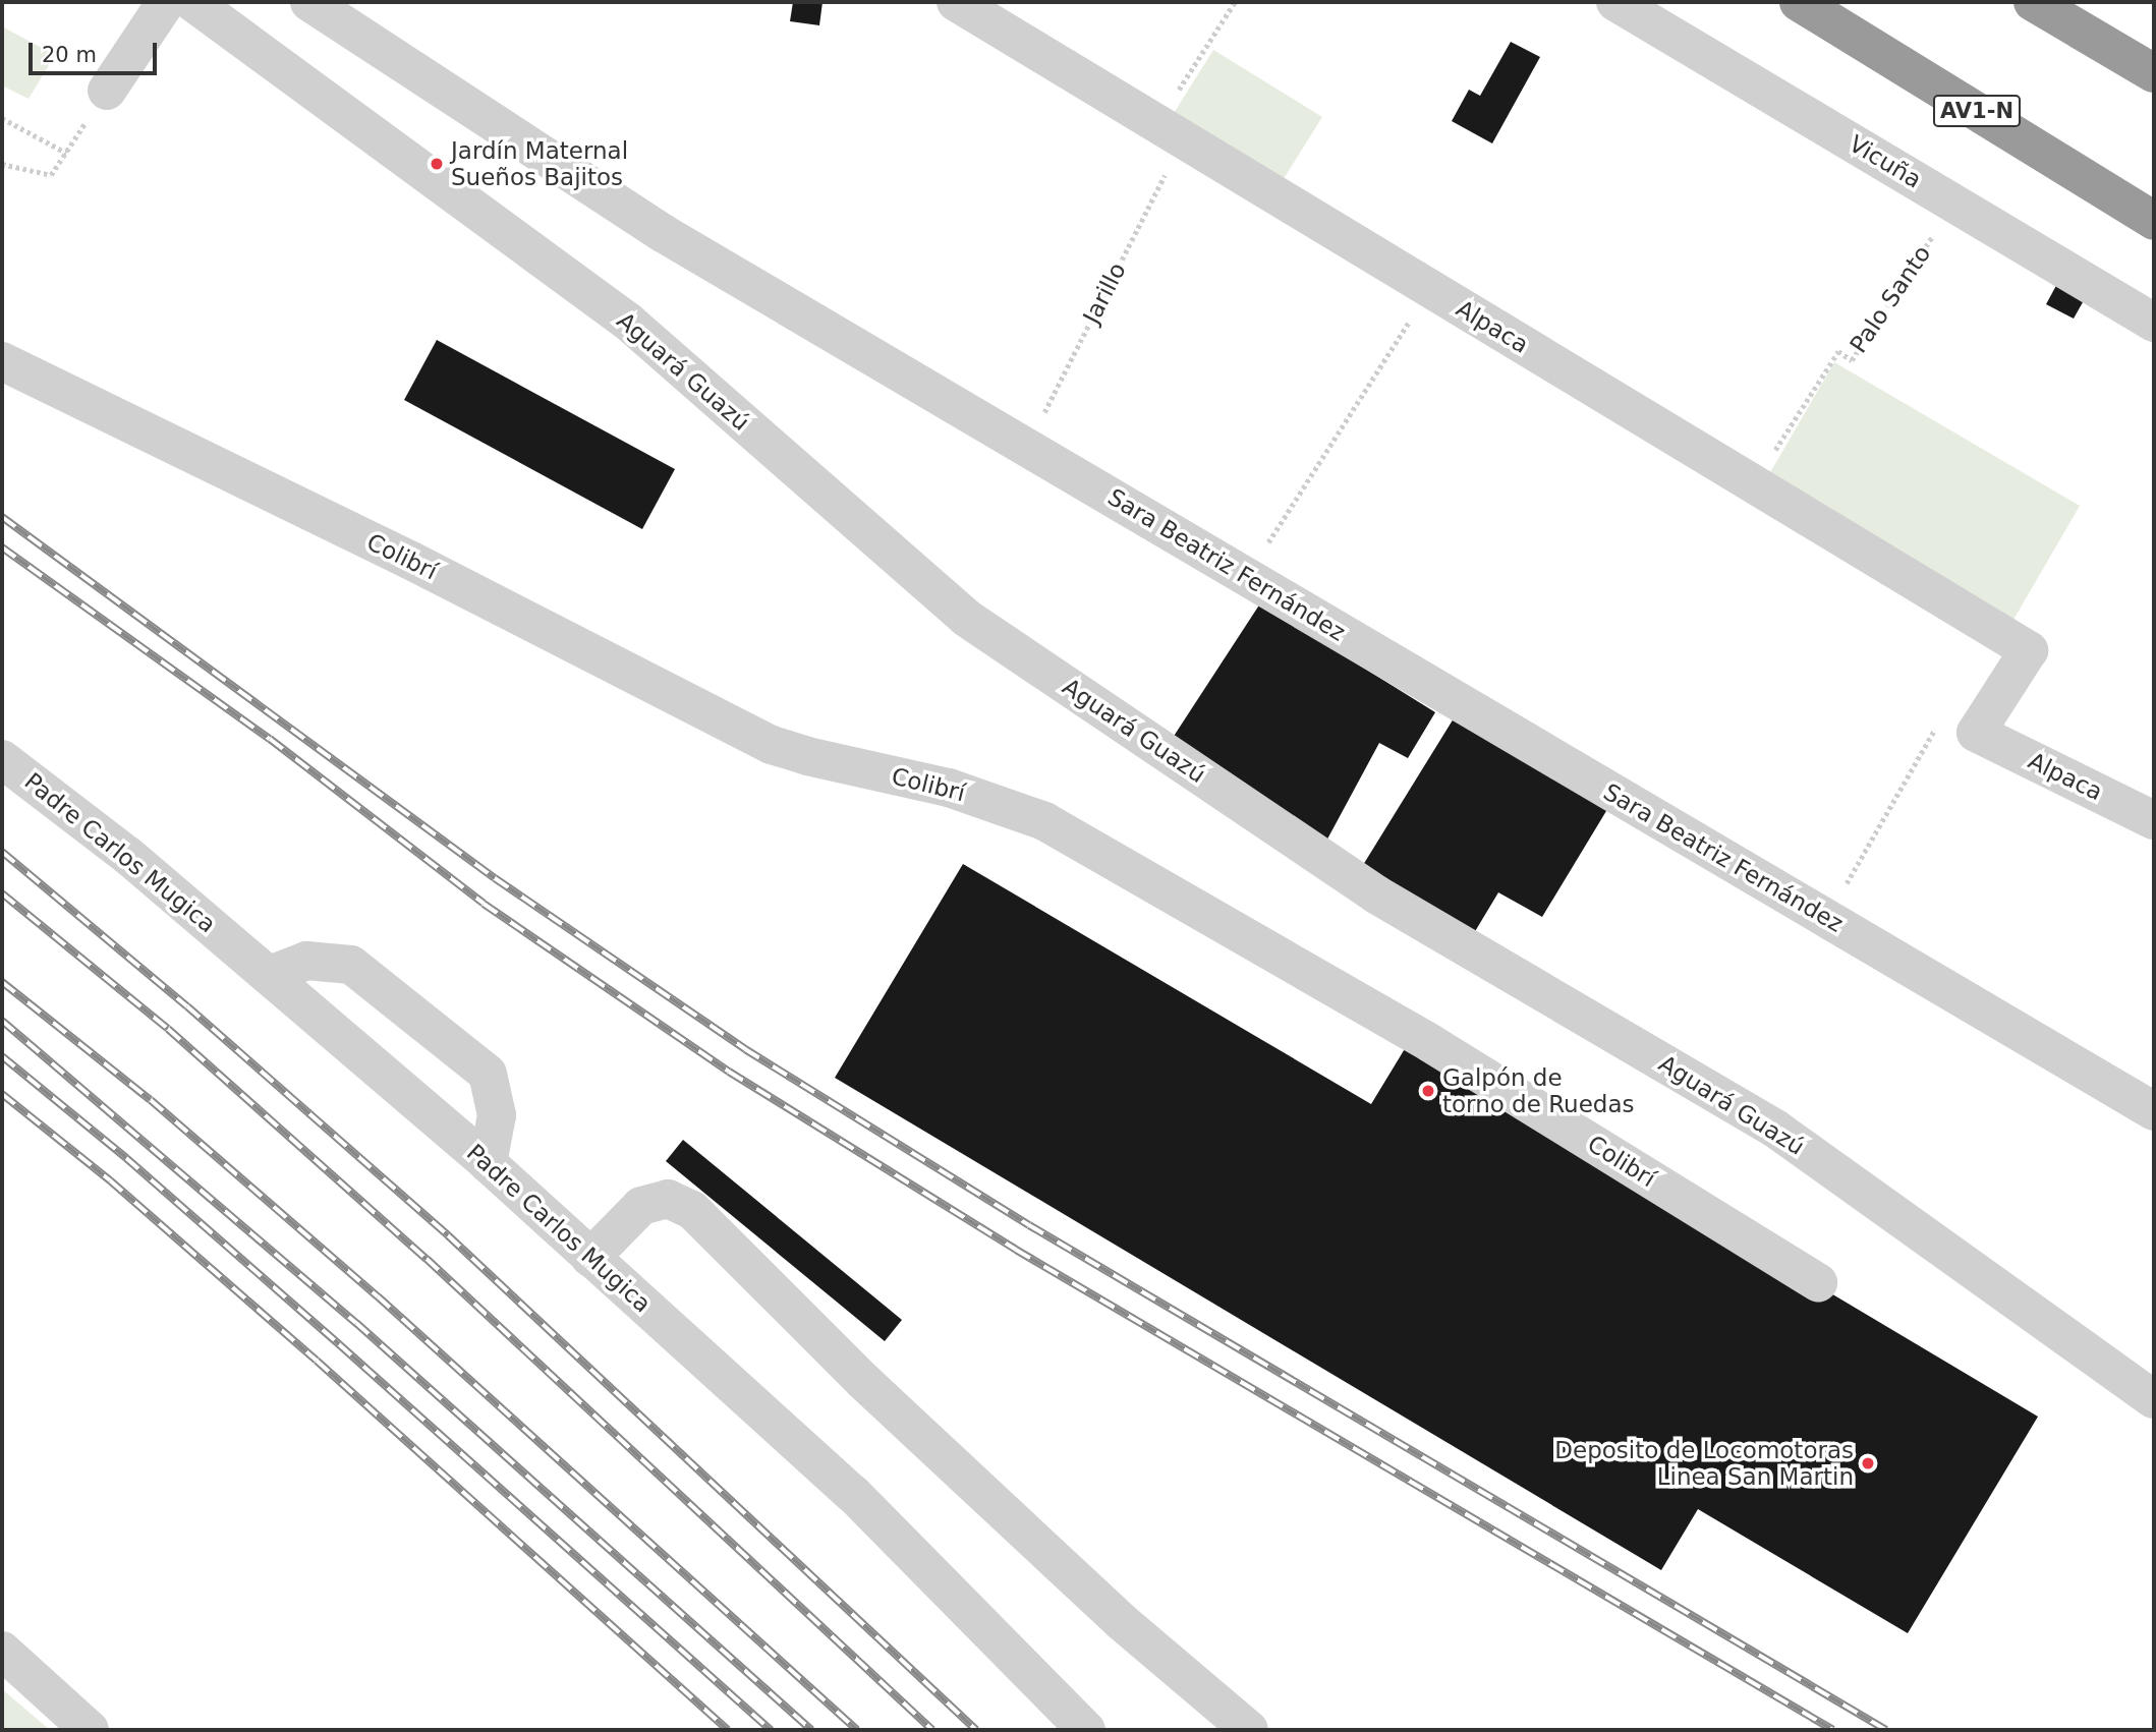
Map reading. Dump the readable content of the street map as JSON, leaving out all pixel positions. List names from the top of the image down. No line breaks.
{"streets":{"highway":["AV1-N"],"street":["Vicuña","Alpaca","Aguará Guazú","Colibrí","Sara Beatriz Fernández","Padre Carlos Mugica"],"path":["Jarillo","Palo Santo"]},"crossings":[["Vicuña","Palo Santo"],["Jarillo","Alpaca"],["Jarillo","Sara Beatriz Fernández"],["Palo Santo","Alpaca"]],"places":["Jardín Maternal Sueños Bajitos","Galpón de torno de Ruedas","Deposito de Locomotoras Linea San Martin"],"scale_bar":"20 m"}
